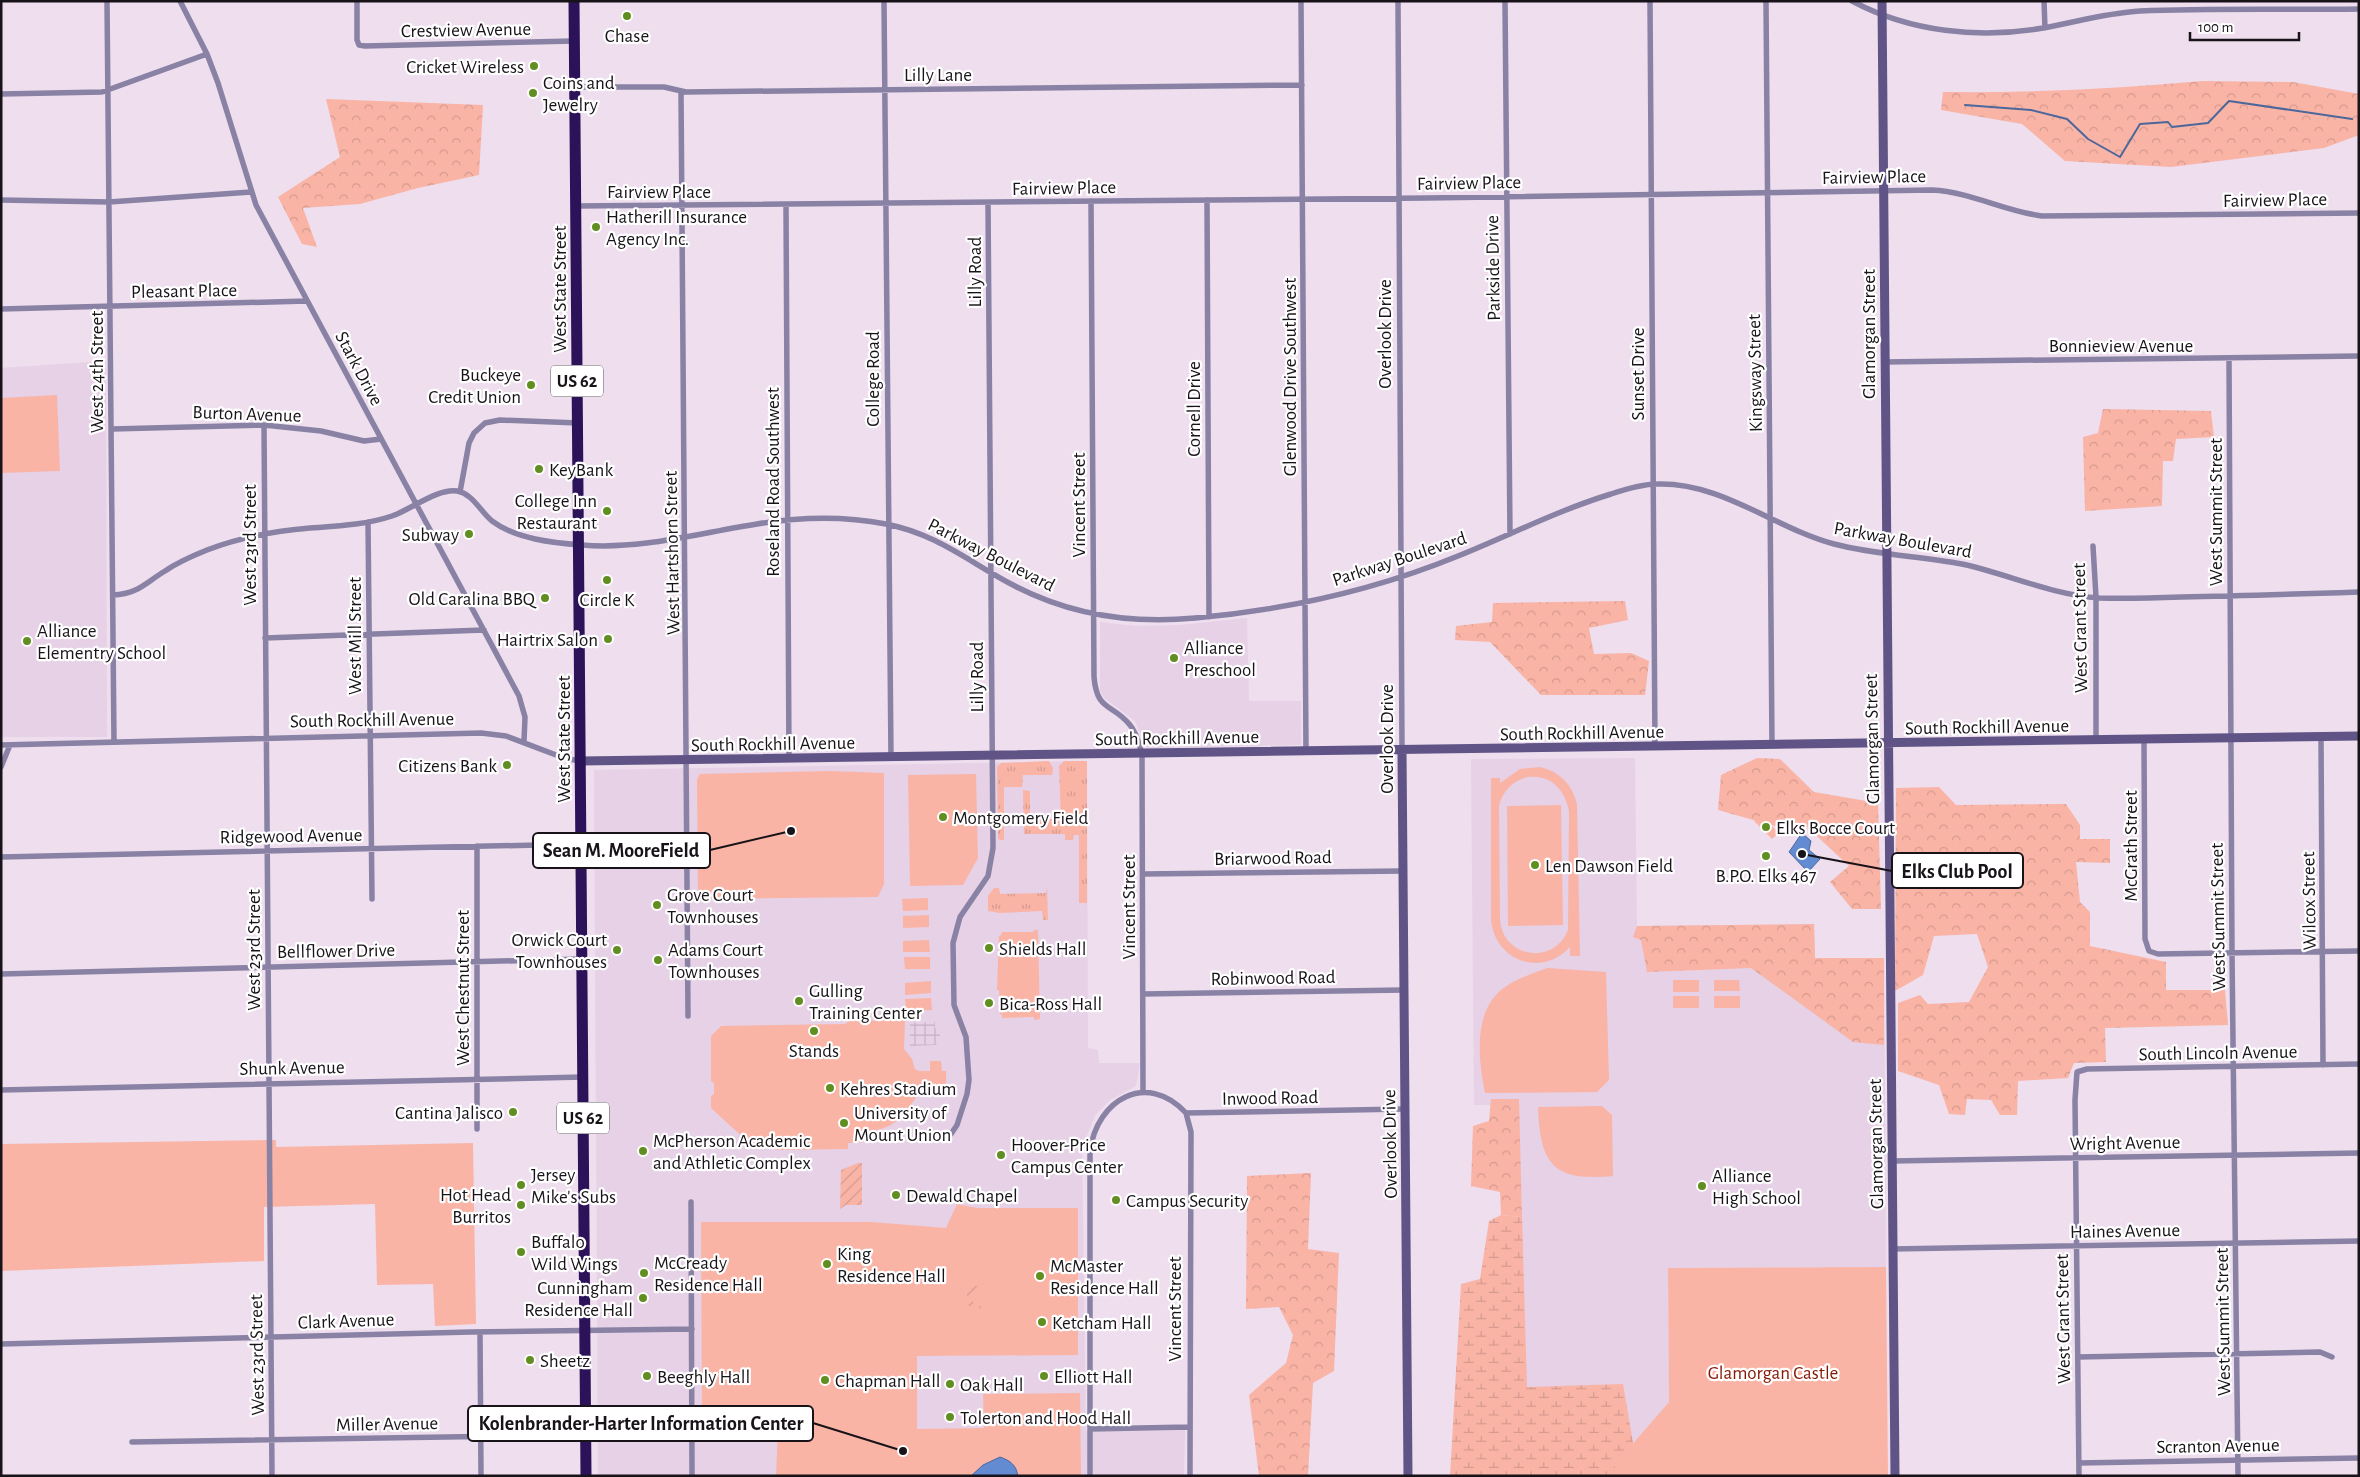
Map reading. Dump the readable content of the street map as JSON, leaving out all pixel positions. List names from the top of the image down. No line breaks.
{"streets":{"highway":["West State Street","US 62"],"street":["Crestview Avenue","Lilly Lane","Fairview Place","Parkside Drive","Lilly Road","Pleasant Place","Overlook Drive","Glamorgan Street","Bonnieview Avenue","Stark Drive","West 24th Street","Kingsway Street","Sunset Drive","Glenwood Drive Southwest","College Road","Cornell Drive","Burton Avenue","Roseland Road Southwest","Vincent Street","West Summit Street","Parkway Boulevard","West 23rd Street","West Hartshorn Street","West Grant Street","West Mill Street","South Rockhill Avenue","Ridgewood Avenue","McGrath Street","Briarwood Road","Wilcox Street","Bellflower Drive","Robinwood Road","West Chestnut Street","South Lincoln Avenue","Shunk Avenue","Inwood Road","Wright Avenue","Haines Avenue","Clark Avenue","Miller Avenue","Scranton Avenue"]},"crossings":[["Crestview Avenue","West State Street"],["Lilly Lane","West State Street"],["Lilly Lane","Glenwood Drive Southwest"],["Lilly Lane","College Road"],["Lilly Lane","West Hartshorn Street"],["Fairview Place","Parkside Drive"],["Fairview Place","Lilly Road"],["Fairview Place","West State Street"],["Fairview Place","Overlook Drive"],["Fairview Place","Glamorgan Street"],["Fairview Place","Kingsway Street"],["Fairview Place","Sunset Drive"],["Fairview Place","Glenwood Drive Southwest"],["Fairview Place","College Road"],["Fairview Place","Cornell Drive"],["Fairview Place","Roseland Road Southwest"],["Fairview Place","Vincent Street"],["Fairview Place","West Hartshorn Street"],["Parkside Drive","Parkway Boulevard"],["Lilly Road","Parkway Boulevard"],["Lilly Road","South Rockhill Avenue"],["West State Street","Parkway Boulevard"],["West State Street","South Rockhill Avenue"],["West State Street","Ridgewood Avenue"],["West State Street","Bellflower Drive"],["West State Street","Shunk Avenue"],["West State Street","Clark Avenue"],["West State Street","Miller Avenue"],["Pleasant Place","Stark Drive"],["Pleasant Place","West 24th Street"],["Overlook Drive","Parkway Boulevard"],["Overlook Drive","South Rockhill Avenue"],["Overlook Drive","Briarwood Road"],["Overlook Drive","Robinwood Road"],["Overlook Drive","Inwood Road"],["Glamorgan Street","Bonnieview Avenue"],["Glamorgan Street","Parkway Boulevard"],["Glamorgan Street","South Rockhill Avenue"],["Glamorgan Street","Wright Avenue"],["Glamorgan Street","Haines Avenue"],["Bonnieview Avenue","West Summit Street"],["Stark Drive","Burton Avenue"],["Stark Drive","South Rockhill Avenue"],["West 24th Street","Burton Avenue"],["West 24th Street","South Rockhill Avenue"],["Kingsway Street","Parkway Boulevard"],["Kingsway Street","South Rockhill Avenue"],["Sunset Drive","Parkway Boulevard"],["Sunset Drive","South Rockhill Avenue"],["Glenwood Drive Southwest","Parkway Boulevard"],["Glenwood Drive Southwest","South Rockhill Avenue"],["College Road","Parkway Boulevard"],["College Road","South Rockhill Avenue"],["Cornell Drive","Parkway Boulevard"],["Burton Avenue","West 23rd Street"],["Roseland Road Southwest","Parkway Boulevard"],["Roseland Road Southwest","South Rockhill Avenue"],["Vincent Street","Parkway Boulevard"],["Vincent Street","South Rockhill Avenue"],["Vincent Street","Briarwood Road"],["Vincent Street","Robinwood Road"],["Vincent Street","Inwood Road"],["West Summit Street","Parkway Boulevard"],["West Summit Street","South Rockhill Avenue"],["West Summit Street","McGrath Street"],["West Summit Street","South Lincoln Avenue"],["West Summit Street","Wright Avenue"],["West Summit Street","Haines Avenue"],["West Summit Street","Scranton Avenue"],["Parkway Boulevard","West Hartshorn Street"],["Parkway Boulevard","West Grant Street"],["West 23rd Street","South Rockhill Avenue"],["West 23rd Street","Ridgewood Avenue"],["West 23rd Street","Bellflower Drive"],["West 23rd Street","Shunk Avenue"],["West 23rd Street","Clark Avenue"],["West 23rd Street","Miller Avenue"],["West Hartshorn Street","South Rockhill Avenue"],["West Grant Street","South Rockhill Avenue"],["West Grant Street","South Lincoln Avenue"],["West Grant Street","Wright Avenue"],["West Grant Street","Haines Avenue"],["West Grant Street","Scranton Avenue"],["West Mill Street","South Rockhill Avenue"],["West Mill Street","Ridgewood Avenue"],["South Rockhill Avenue","McGrath Street"],["South Rockhill Avenue","Wilcox Street"],["Ridgewood Avenue","West Chestnut Street"],["Wilcox Street","South Lincoln Avenue"],["Bellflower Drive","West Chestnut Street"],["West Chestnut Street","Shunk Avenue"]],"parks":["Glamorgan Castle"],"places":["Chase","Cricket Wireless","Coins and Jewelry","Hatherill Insurance Agency Inc.","Buckeye Credit Union","KeyBank","College Inn Restaurant","Subway","Circle K","Old Caralina BBQ","Hairtrix Salon","Alliance Elementry School","Alliance Preschool","Citizens Bank","Montgomery Field","Elks Bocce Court","Sean M. MooreField","Elks Club Pool","B.P.O. Elks 467","Len Dawson Field","Grove Court Townhouses","Shields Hall","Orwick Court Townhouses","Adams Court Townhouses","Gulling Training Center","Bica-Ross Hall","Stands","Kehres Stadium","Cantina Jalisco","University of Mount Union","McPherson Academic and Athletic Complex","Hoover-Price Campus Center","Jersey Mike's Subs","Alliance High School","Dewald Chapel","Campus Security","Hot Head Burritos","Buffalo Wild Wings","King Residence Hall","McCready Residence Hall","McMaster Residence Hall","Cunningham Residence Hall","Ketcham Hall","Sheetz","Beeghly Hall","Elliott Hall","Chapman Hall","Oak Hall","Tolerton and Hood Hall","Kolenbrander-Harter Information Center"],"scale_bar":"100 m"}
